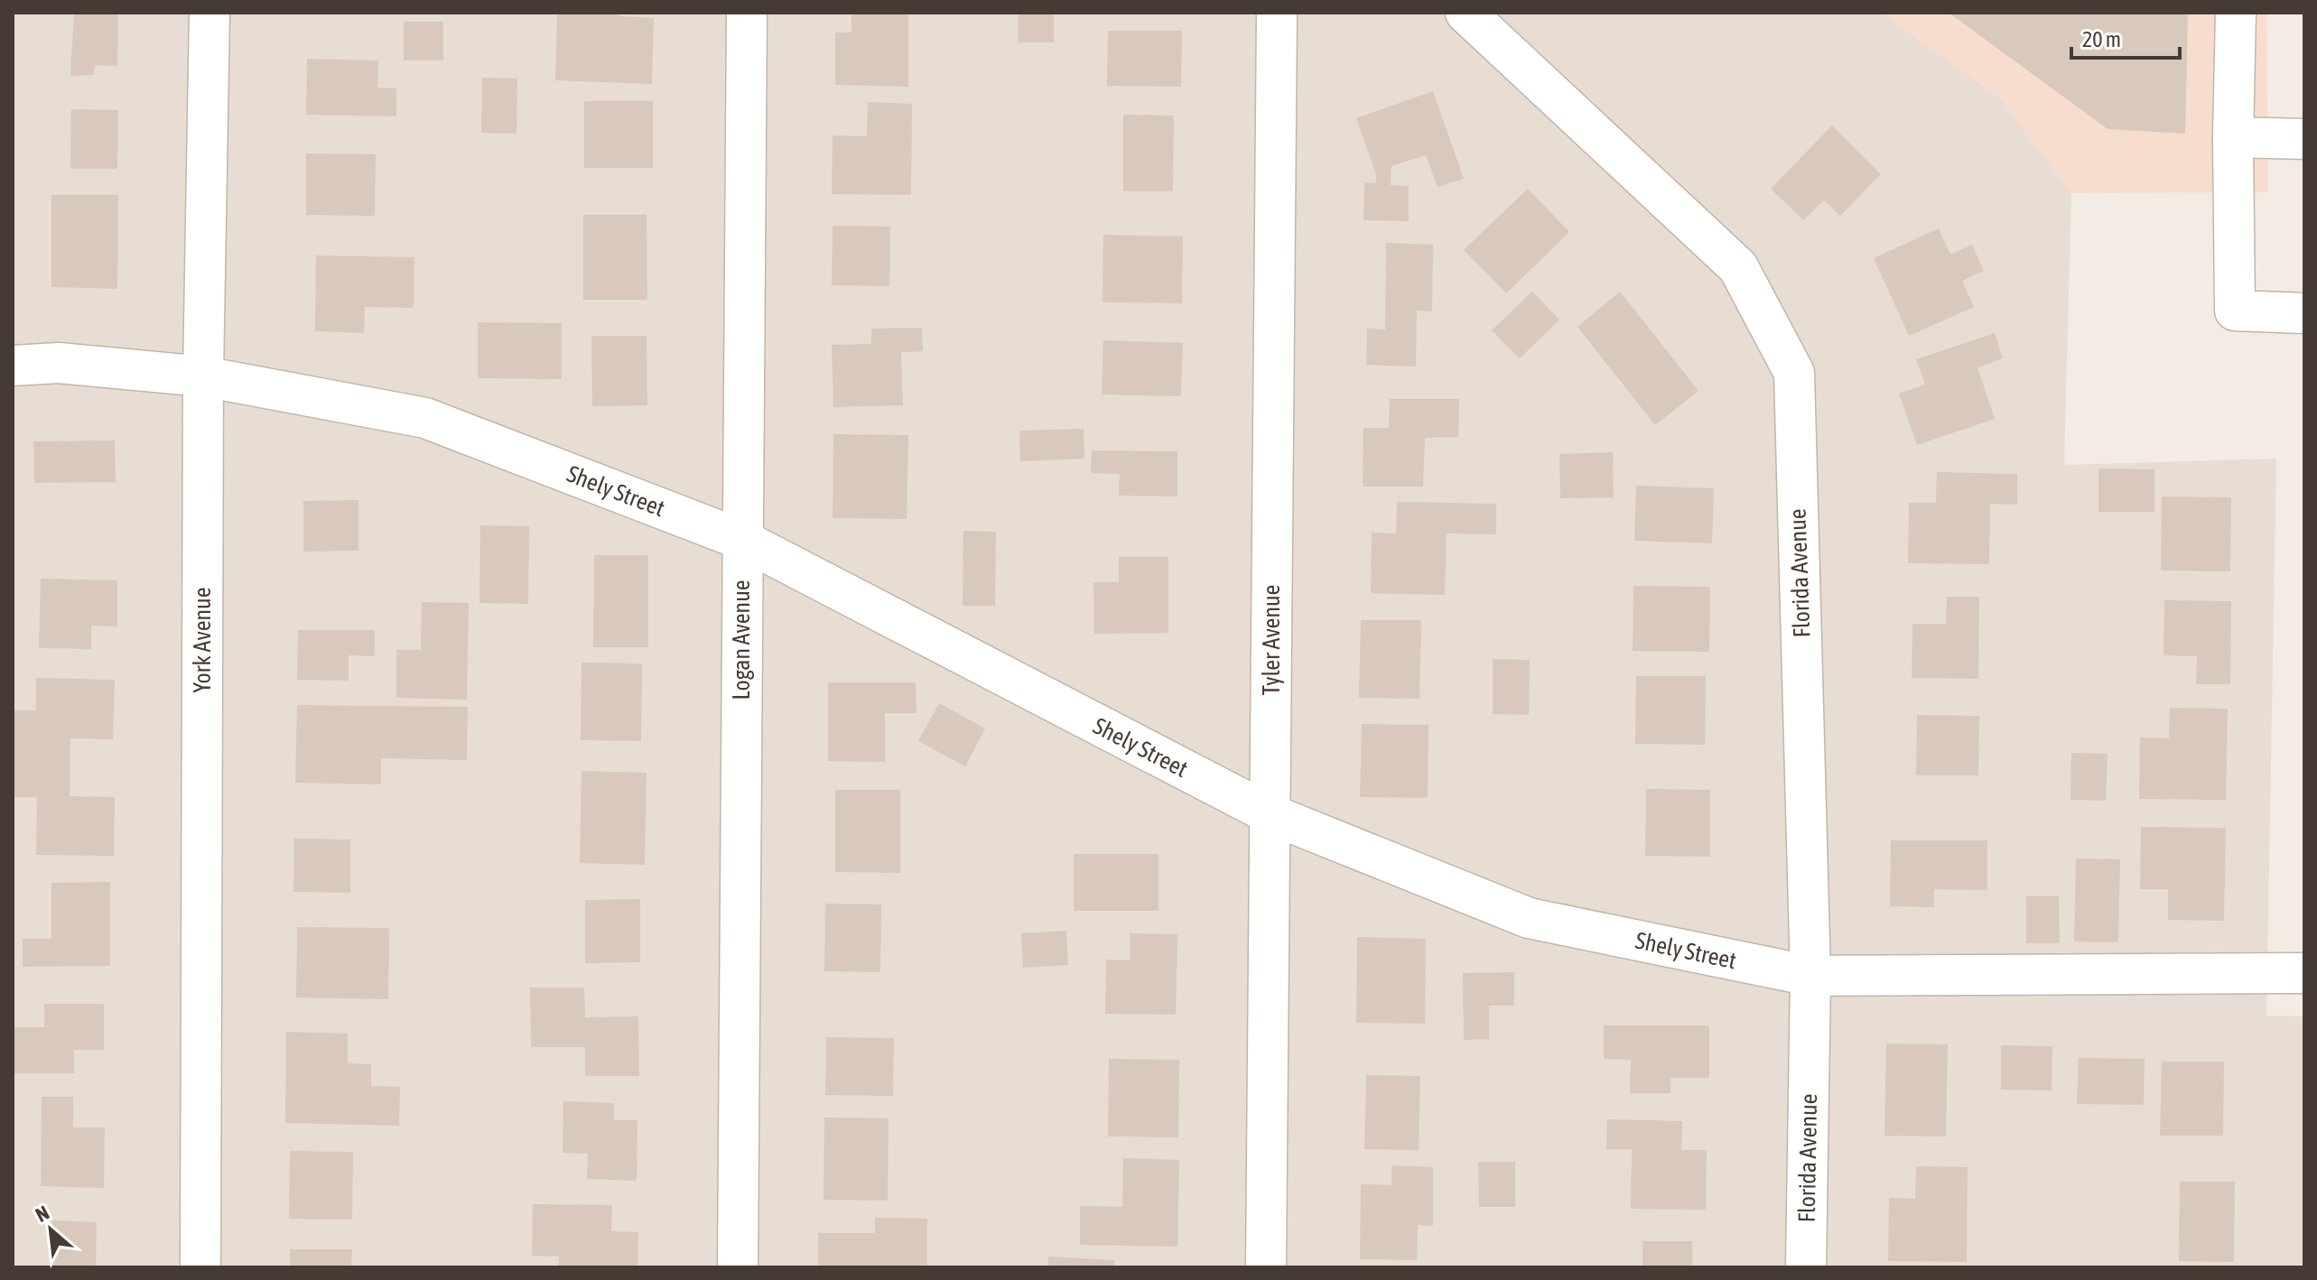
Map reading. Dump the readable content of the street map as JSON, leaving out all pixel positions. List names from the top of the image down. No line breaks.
{"streets":{"street":["Shely Street","Florida Avenue","York Avenue","Logan Avenue","Tyler Avenue"]},"crossings":[["Shely Street","Florida Avenue"],["Shely Street","York Avenue"],["Shely Street","Logan Avenue"],["Shely Street","Tyler Avenue"]],"scale_bar":"20 m","north":"top left"}
